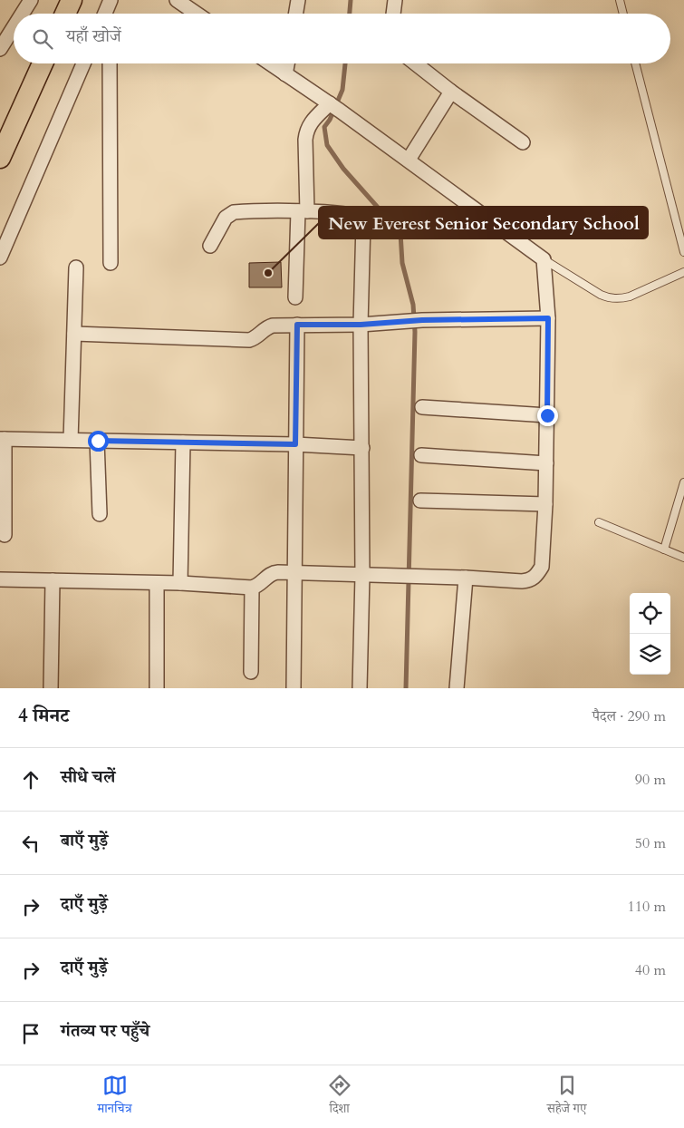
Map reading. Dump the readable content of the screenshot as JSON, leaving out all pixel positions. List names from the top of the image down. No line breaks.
{"places":["New Everest Senior Secondary School"],"page":{"search":"यहाँ खोजें","heading":["4 मिनट","पैदल · 290 m"],"list":[["सीधे चलें","90 m"],["बाएँ मुड़ें","50 m"],["दाएँ मुड़ें","110 m"],["दाएँ मुड़ें","40 m"],"गंतव्य पर पहुँचे"],"nav":["मानचित्र","दिशा","सहेजे गए"]}}
